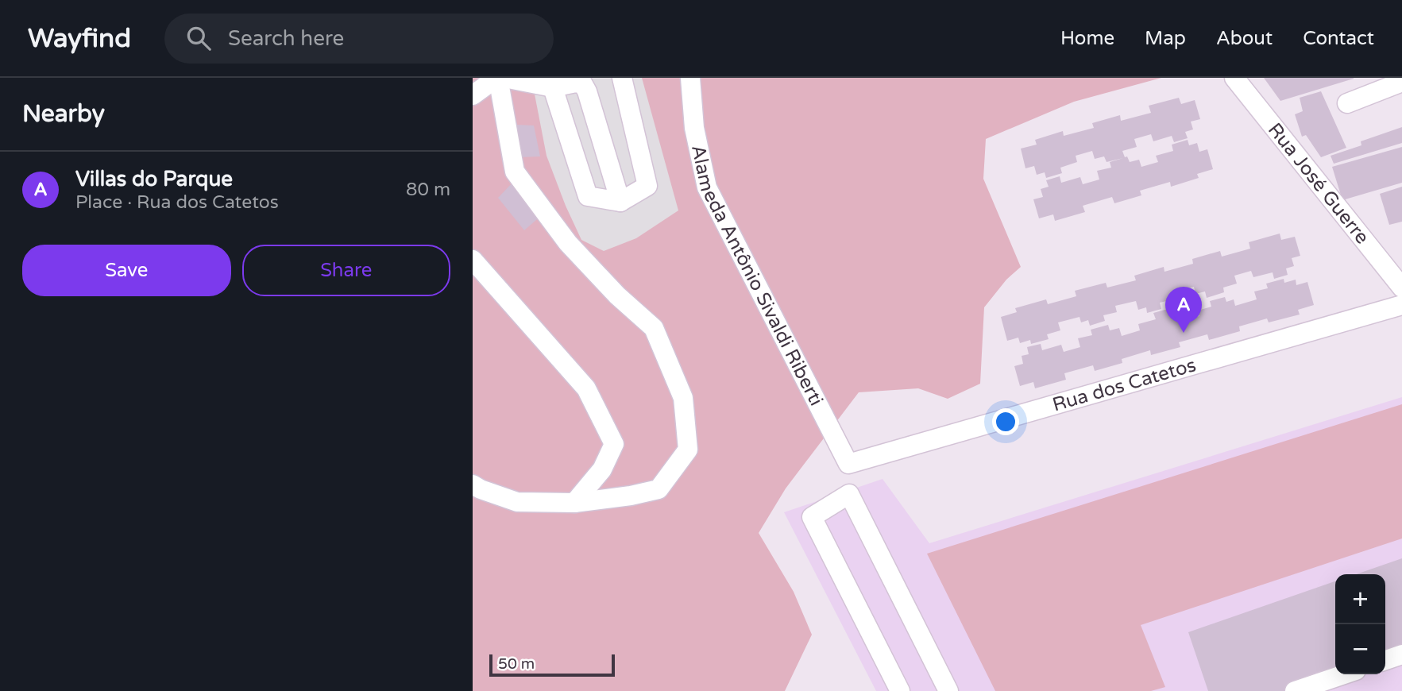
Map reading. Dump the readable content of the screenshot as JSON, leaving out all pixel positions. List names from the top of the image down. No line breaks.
{"streets":{"street":["Rua José Guerre","Alameda Antônio Sivaldi Riberti","Rua dos Catetos"]},"crossings":[["Alameda Antônio Sivaldi Riberti","Rua dos Catetos"]],"scale_bar":"50 m","page":{"header":"Wayfind","search":"Search here","nav":["Home","Map","About","Contact"],"heading":"Nearby","list":[{"mark":"A","name":"Villas do Parque","note":"Place · Rua dos Catetos","value":"80 m"}],"buttons":["Save","Share"],"pins":"A","map_buttons":["+","−"],"scale":"50 m"}}
